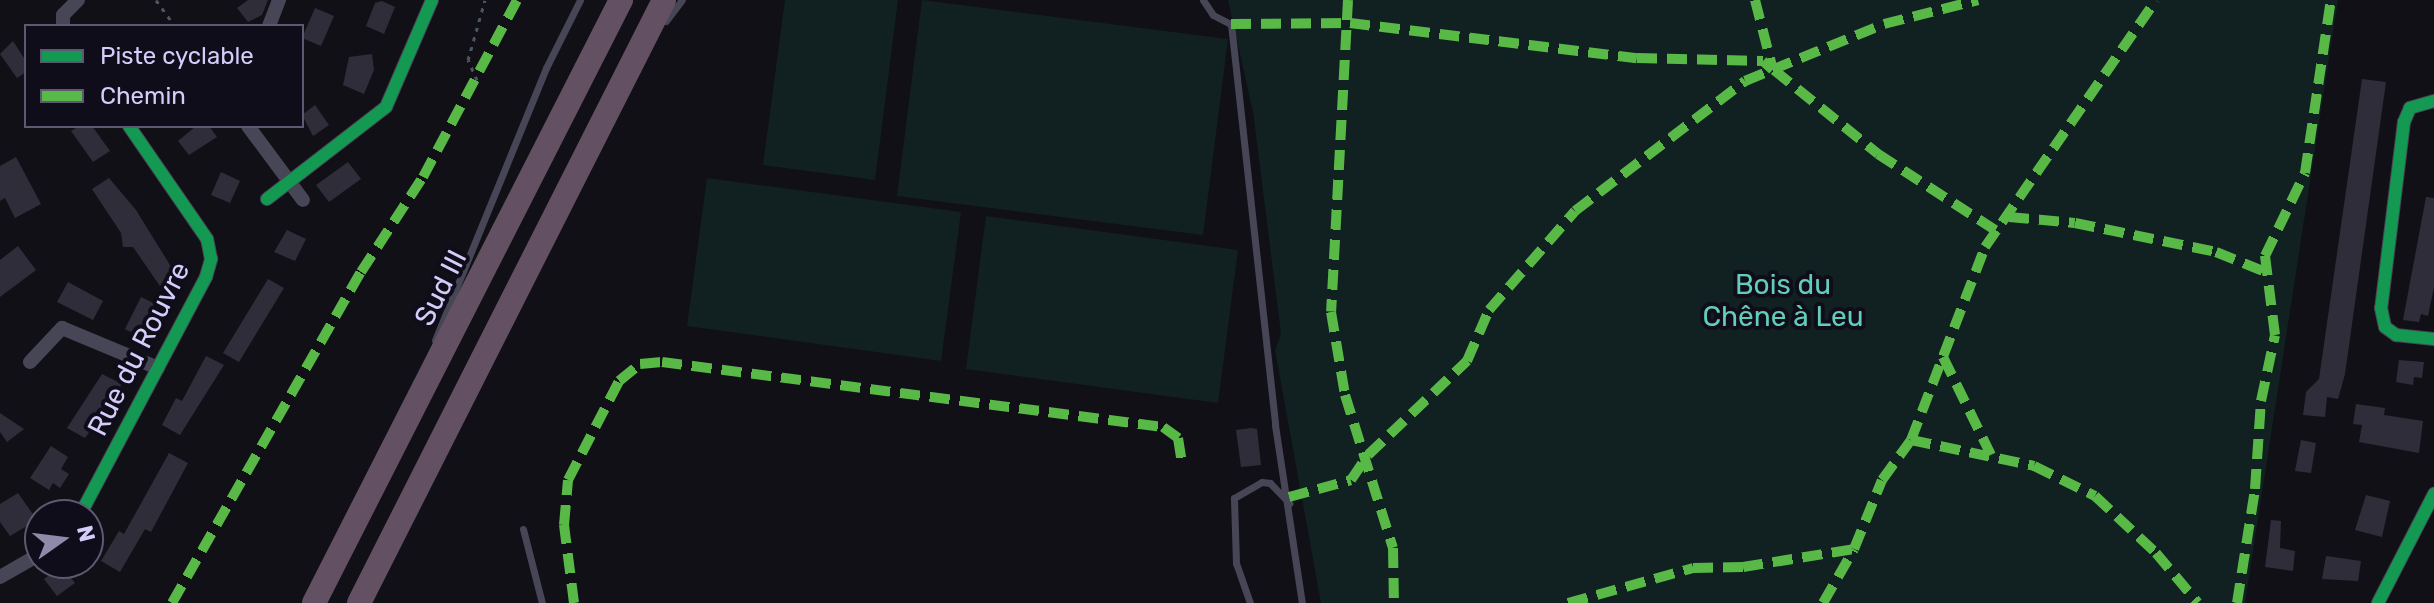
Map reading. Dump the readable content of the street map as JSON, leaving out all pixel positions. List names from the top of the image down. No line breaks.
{"streets":{"highway":["Sud III"],"street":["Rue du Rouvre"]},"parks":["Bois du Chêne à Leu"],"legend":["Piste cyclable","Chemin"],"north":"right"}
